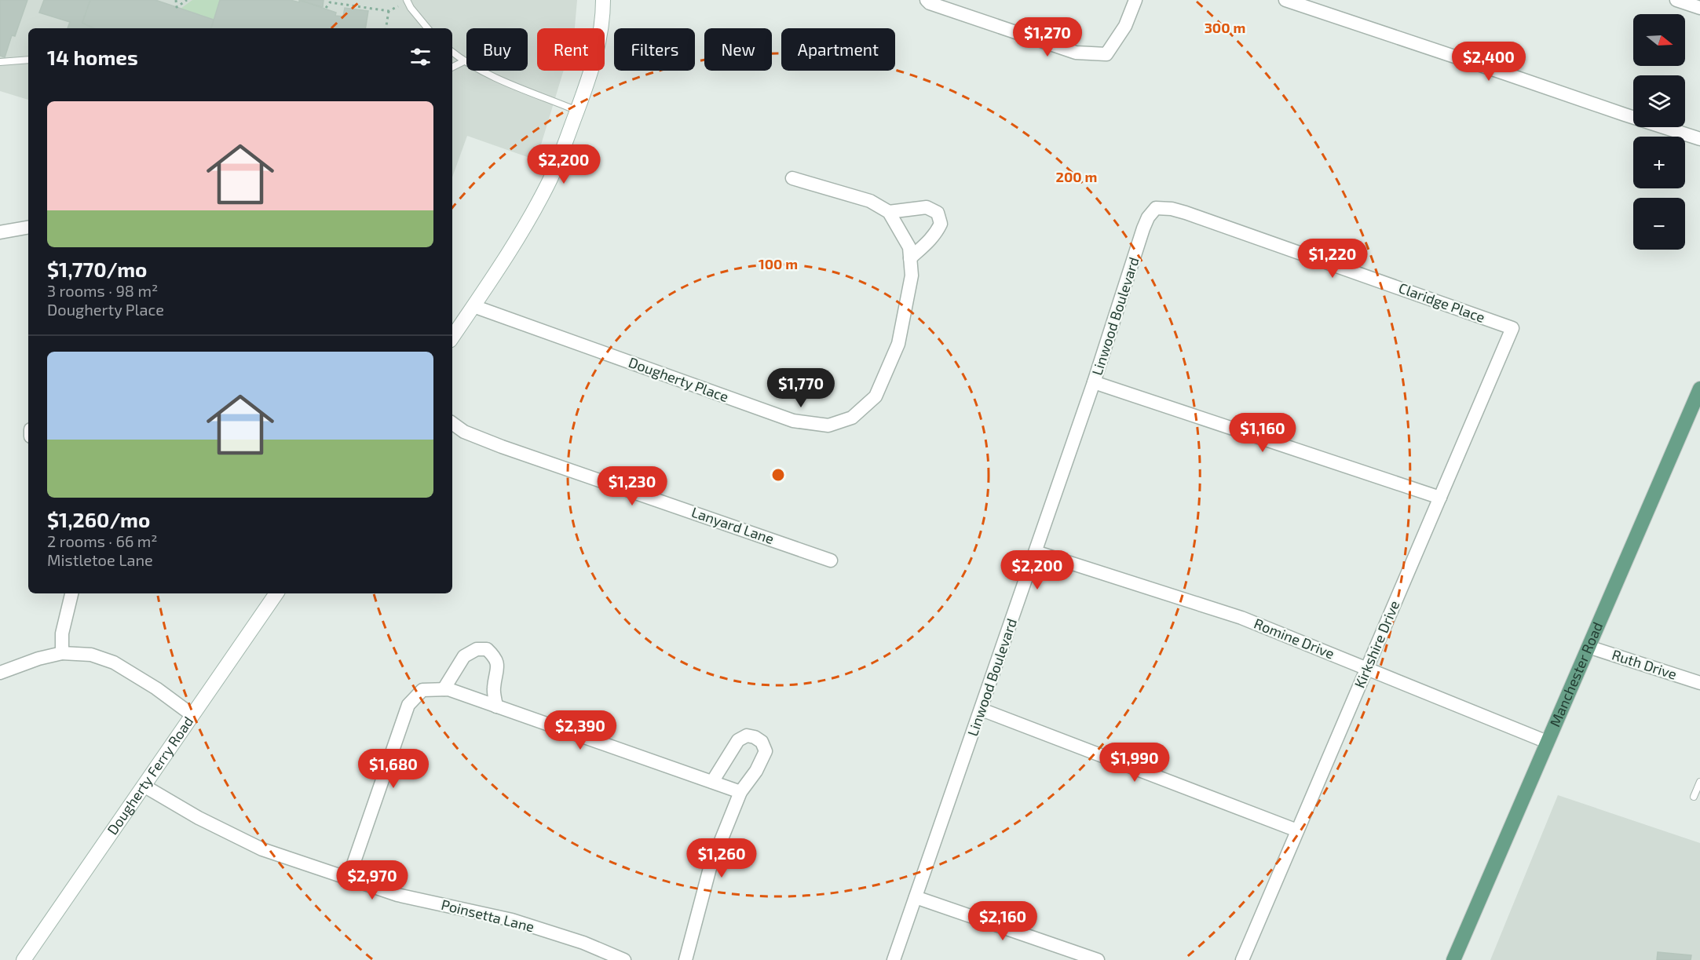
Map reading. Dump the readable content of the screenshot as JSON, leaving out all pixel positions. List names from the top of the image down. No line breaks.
{"streets":{"main road":["Manchester Road","Dougherty Ferry Road"],"street":["Claridge Place","Linwood Boulevard","Dougherty Place","Lanyard Lane","Romine Drive","Kirkshire Drive","Ruth Drive","Poinsetta Lane"]},"crossings":[["Claridge Place","Linwood Boulevard"],["Claridge Place","Kirkshire Drive"],["Linwood Boulevard","Romine Drive"],["Romine Drive","Kirkshire Drive"],["Romine Drive","Manchester Road"],["Ruth Drive","Manchester Road"],["Dougherty Ferry Road","Poinsetta Lane"]],"north":"right","page":{"map_buttons":["+","−"],"price":["$1,270","$2,400","$2,200","$1,220","$1,770","$1,160","$1,230","$2,200","$2,390","$1,990","$1,680","$1,260","$2,970","$2,160"],"chip":["Buy","Rent","Filters","New","Apartment"],"heading":"14 homes","list":[{"name":"$1,770/mo","note":"3 rooms · 98 m² · Dougherty Place"},{"name":"$1,260/mo","note":"2 rooms · 66 m² · Mistletoe Lane"}]},"rings":["300 m","200 m","100 m"]}
